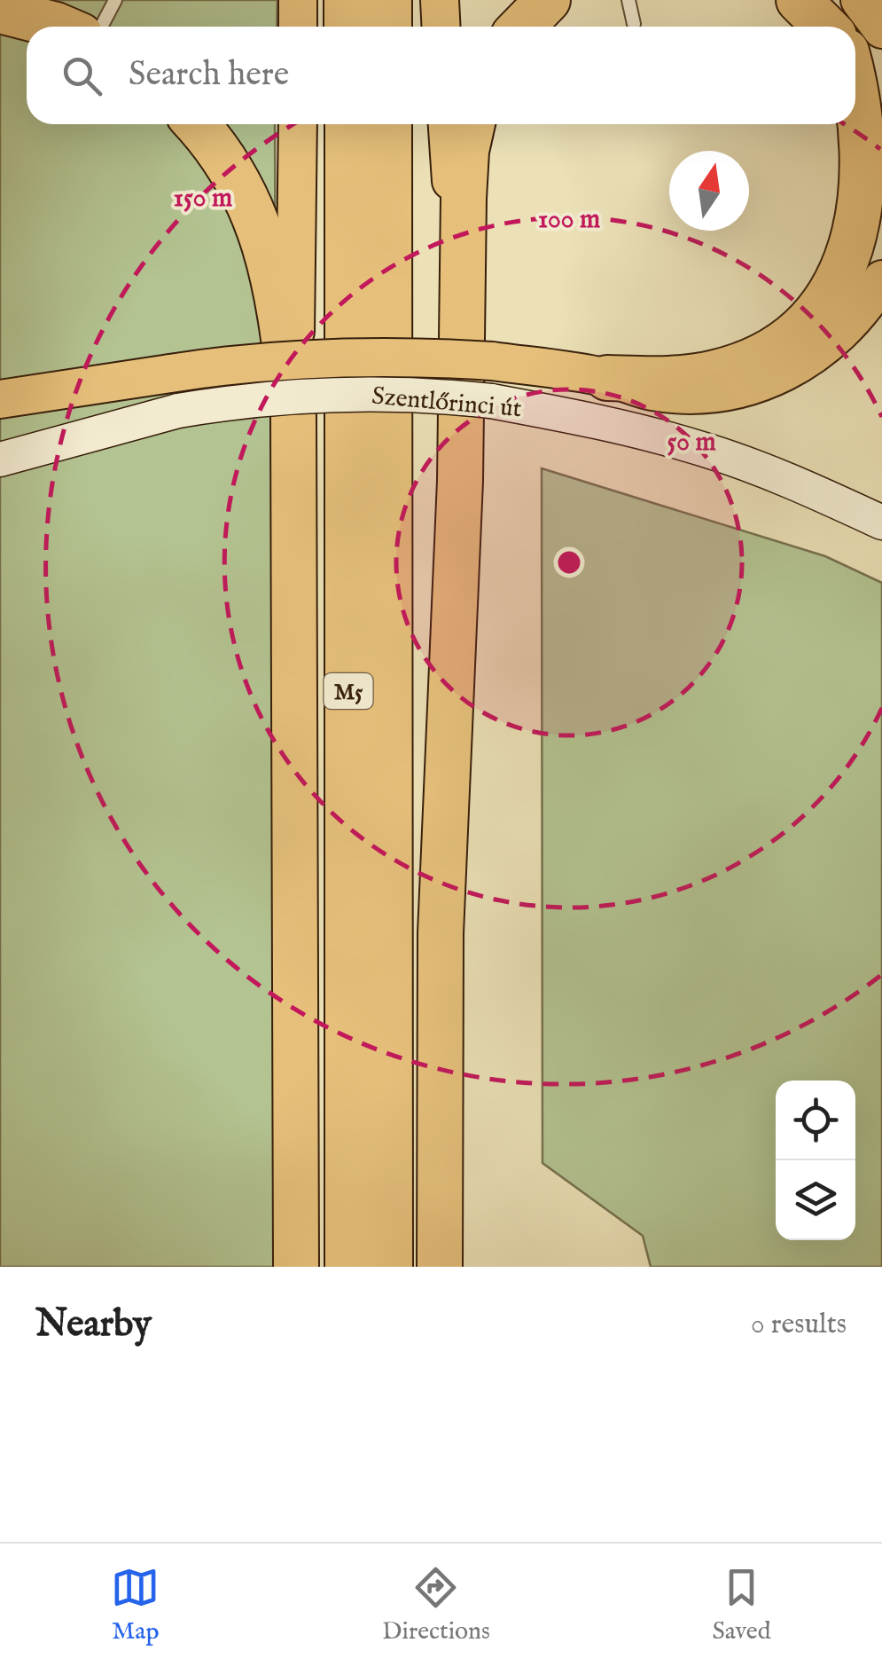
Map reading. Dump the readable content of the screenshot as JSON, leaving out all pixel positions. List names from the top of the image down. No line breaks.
{"streets":{"highway":["M5"],"main road":["Szentlőrinci út"]},"north":"top","page":{"search":"Search here","heading":["Nearby","0 results"],"nav":["Map","Directions","Saved"]},"rings":["150 m","100 m","50 m"]}
